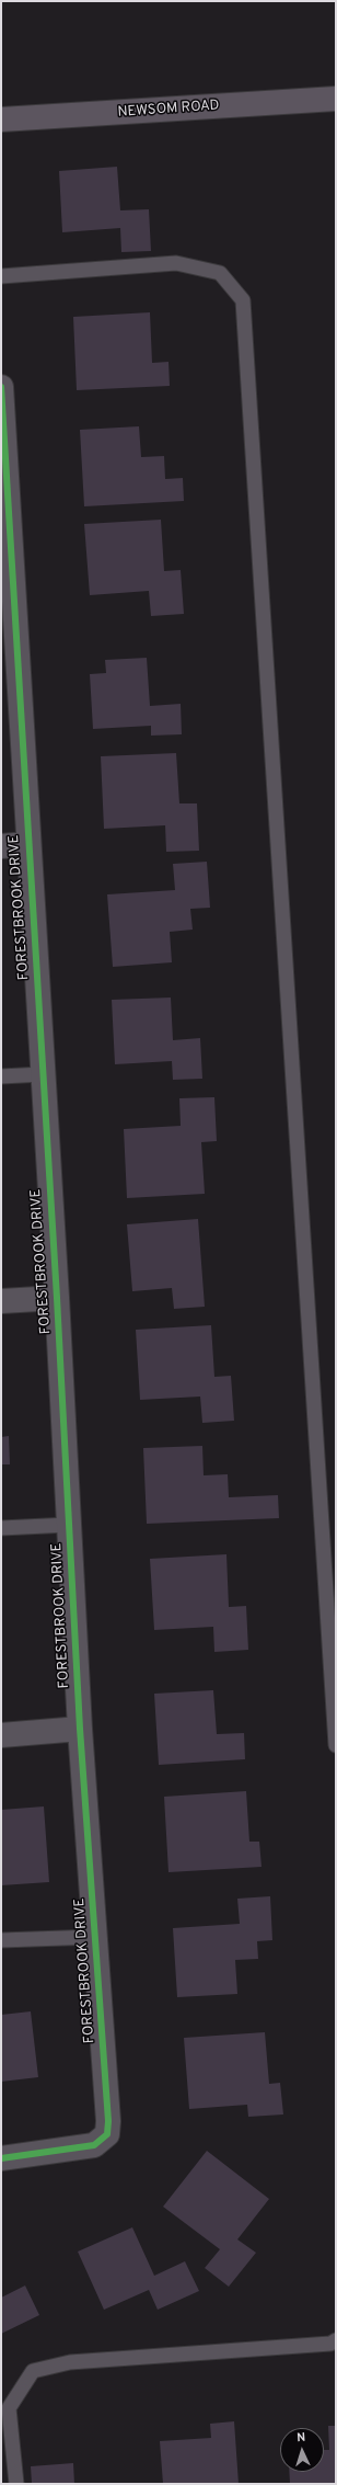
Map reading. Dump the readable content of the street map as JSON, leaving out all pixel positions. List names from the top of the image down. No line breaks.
{"streets":{"street":["NEWSOM ROAD","FORESTBROOK DRIVE"]},"north":"top"}
